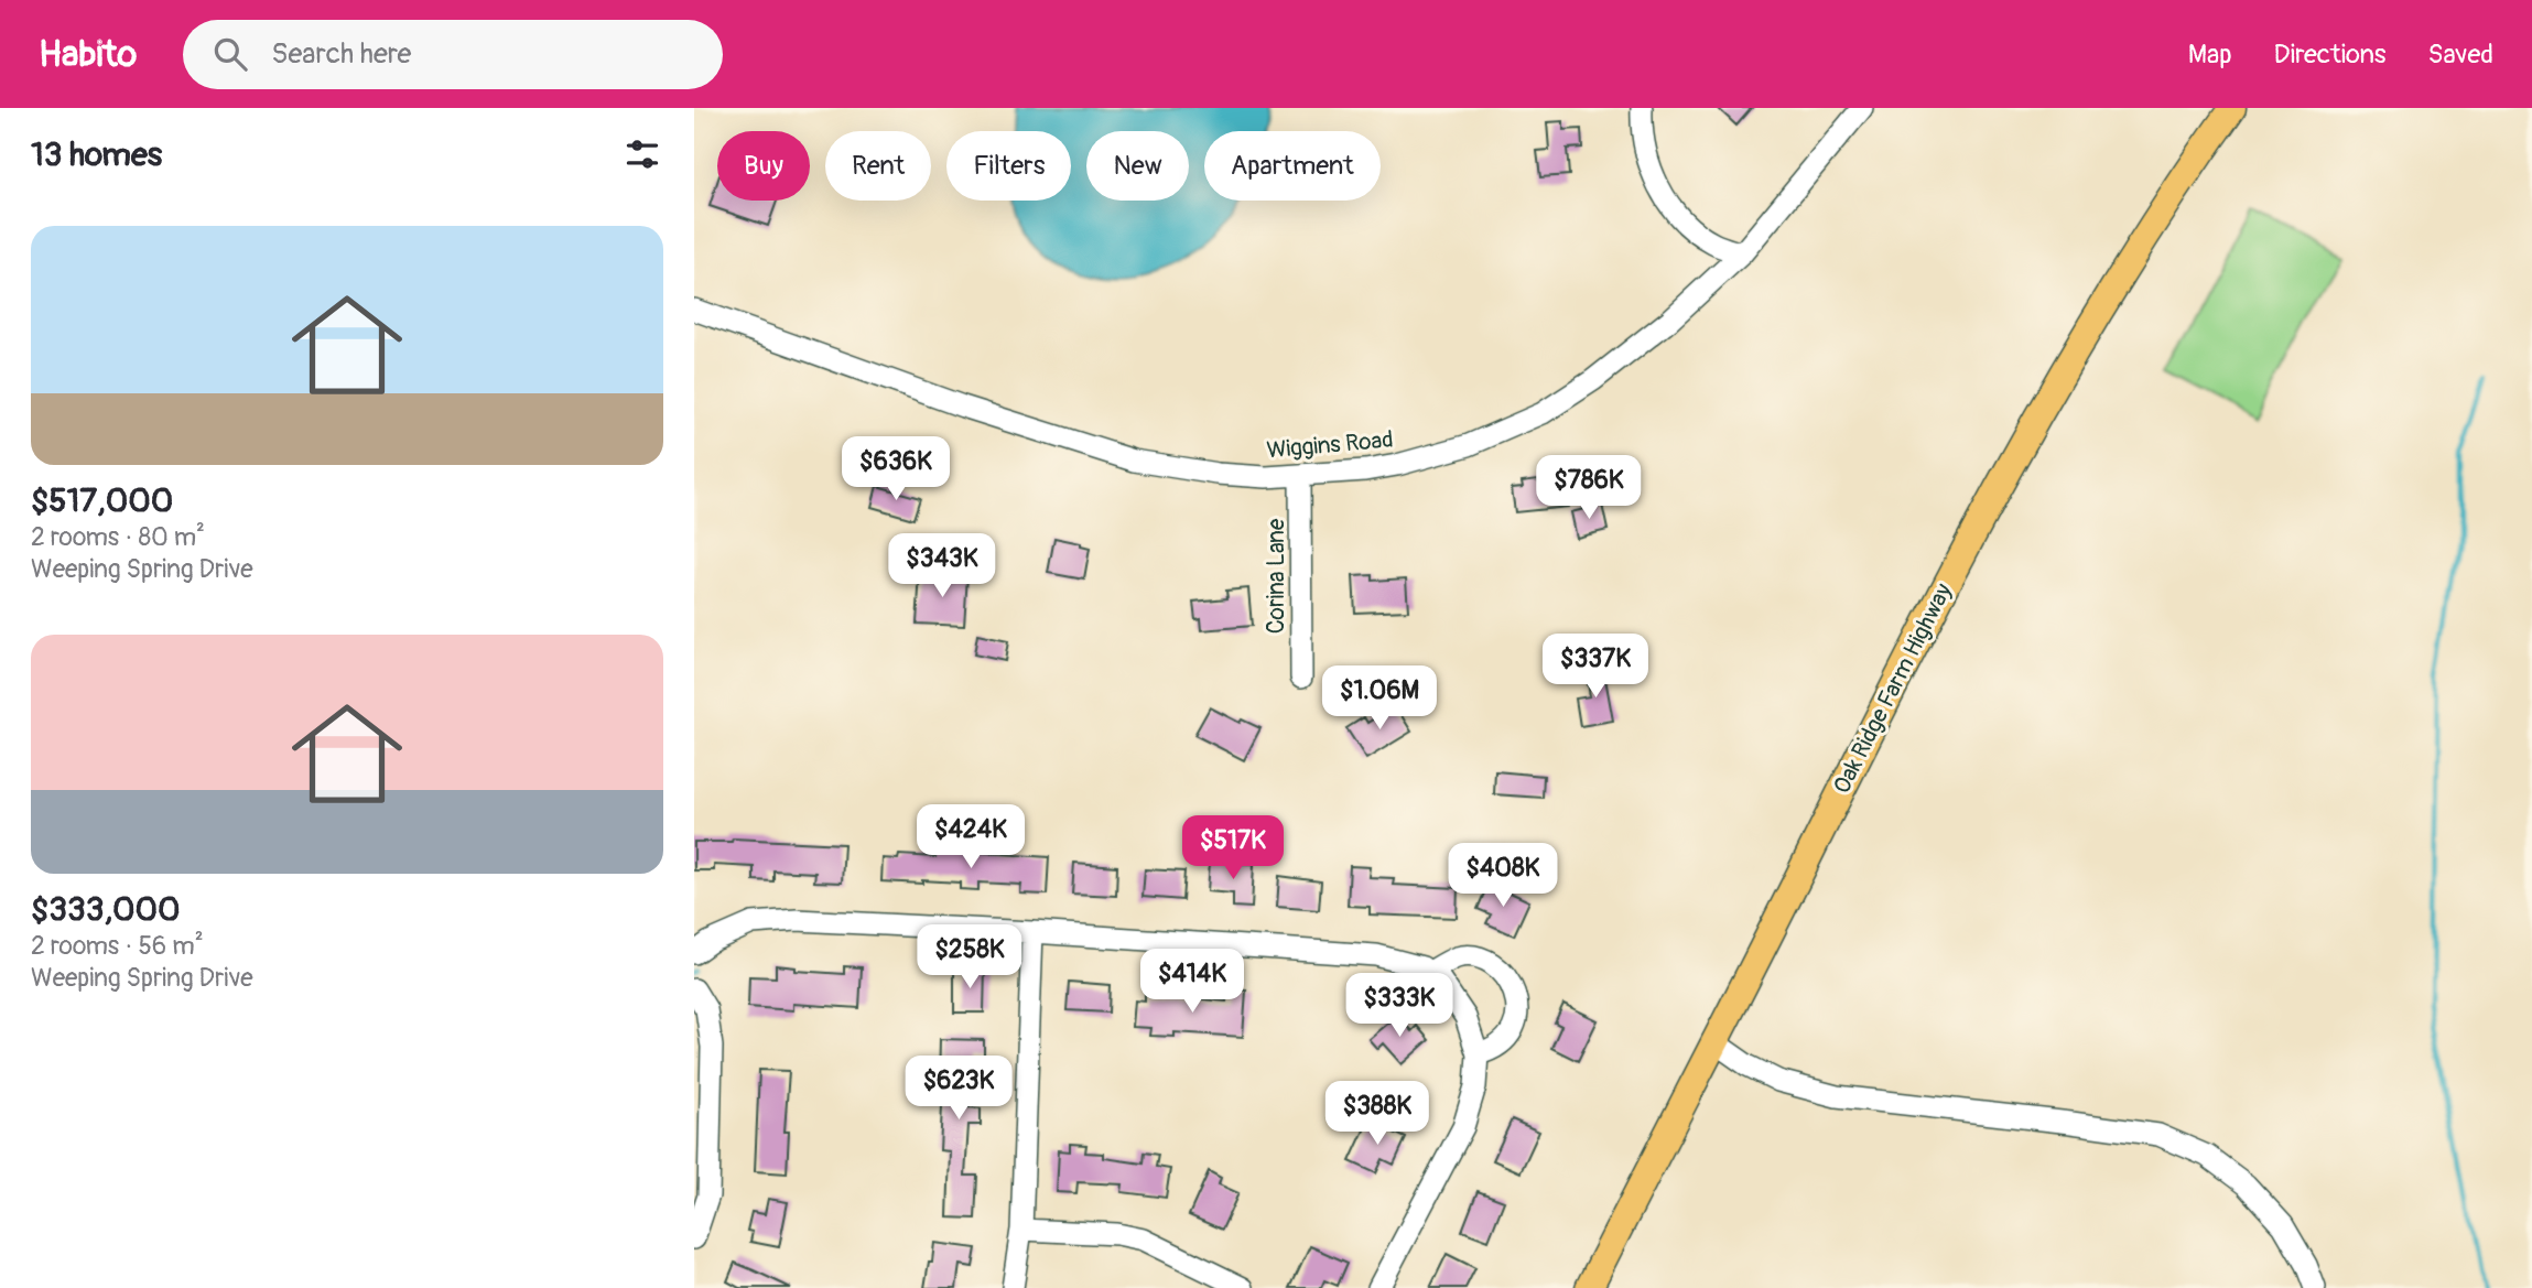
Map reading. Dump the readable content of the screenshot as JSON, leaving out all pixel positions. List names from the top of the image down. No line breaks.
{"streets":{"main road":["Oak Ridge Farm Highway"],"street":["Wiggins Road","Corina Lane"]},"crossings":[["Wiggins Road","Corina Lane"]],"page":{"header":"Habito","search":"Search here","nav":["Map","Directions","Saved"],"heading":"13 homes","chip":["Buy","Rent","Filters","New","Apartment"],"list":[{"name":"$517,000","note":"2 rooms · 80 m² · Weeping Spring Drive"},{"name":"$333,000","note":"2 rooms · 56 m² · Weeping Spring Drive"}],"price":["$636K","$786K","$343K","$337K","$1.06M","$424K","$517K","$408K","$258K","$414K","$333K","$623K","$388K"]}}
